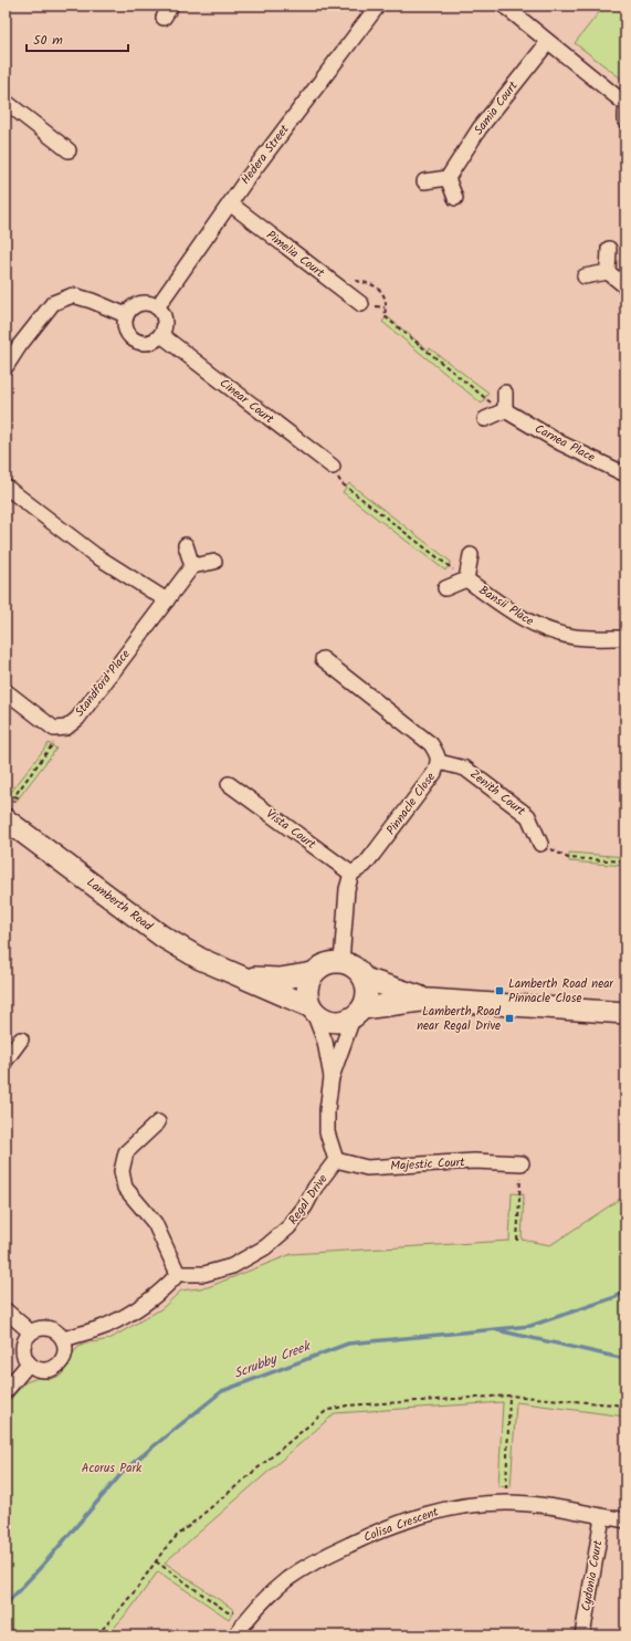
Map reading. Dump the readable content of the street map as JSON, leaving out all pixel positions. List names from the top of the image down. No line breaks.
{"streets":{"street":["Samia Court","Hedera Street","Pimelia Court","Cinear Court","Carnea Place","Bansii Place","Standford Place","Zenith Court","Pinnacle Close","Vista Court","Lamberth Road","Majestic Court","Regal Drive","Colisa Crescent","Cydonia Court"]},"crossings":[["Hedera Street","Pimelia Court"],["Hedera Street","Cinear Court"],["Zenith Court","Pinnacle Close"],["Pinnacle Close","Vista Court"],["Majestic Court","Regal Drive"],["Colisa Crescent","Cydonia Court"]],"water":["Scrubby Creek"],"parks":["Acorus Park"],"places":{"transit":["Lamberth Road near Pinnacle Close","Lamberth Road near Regal Drive"]},"scale_bar":"50 m"}
